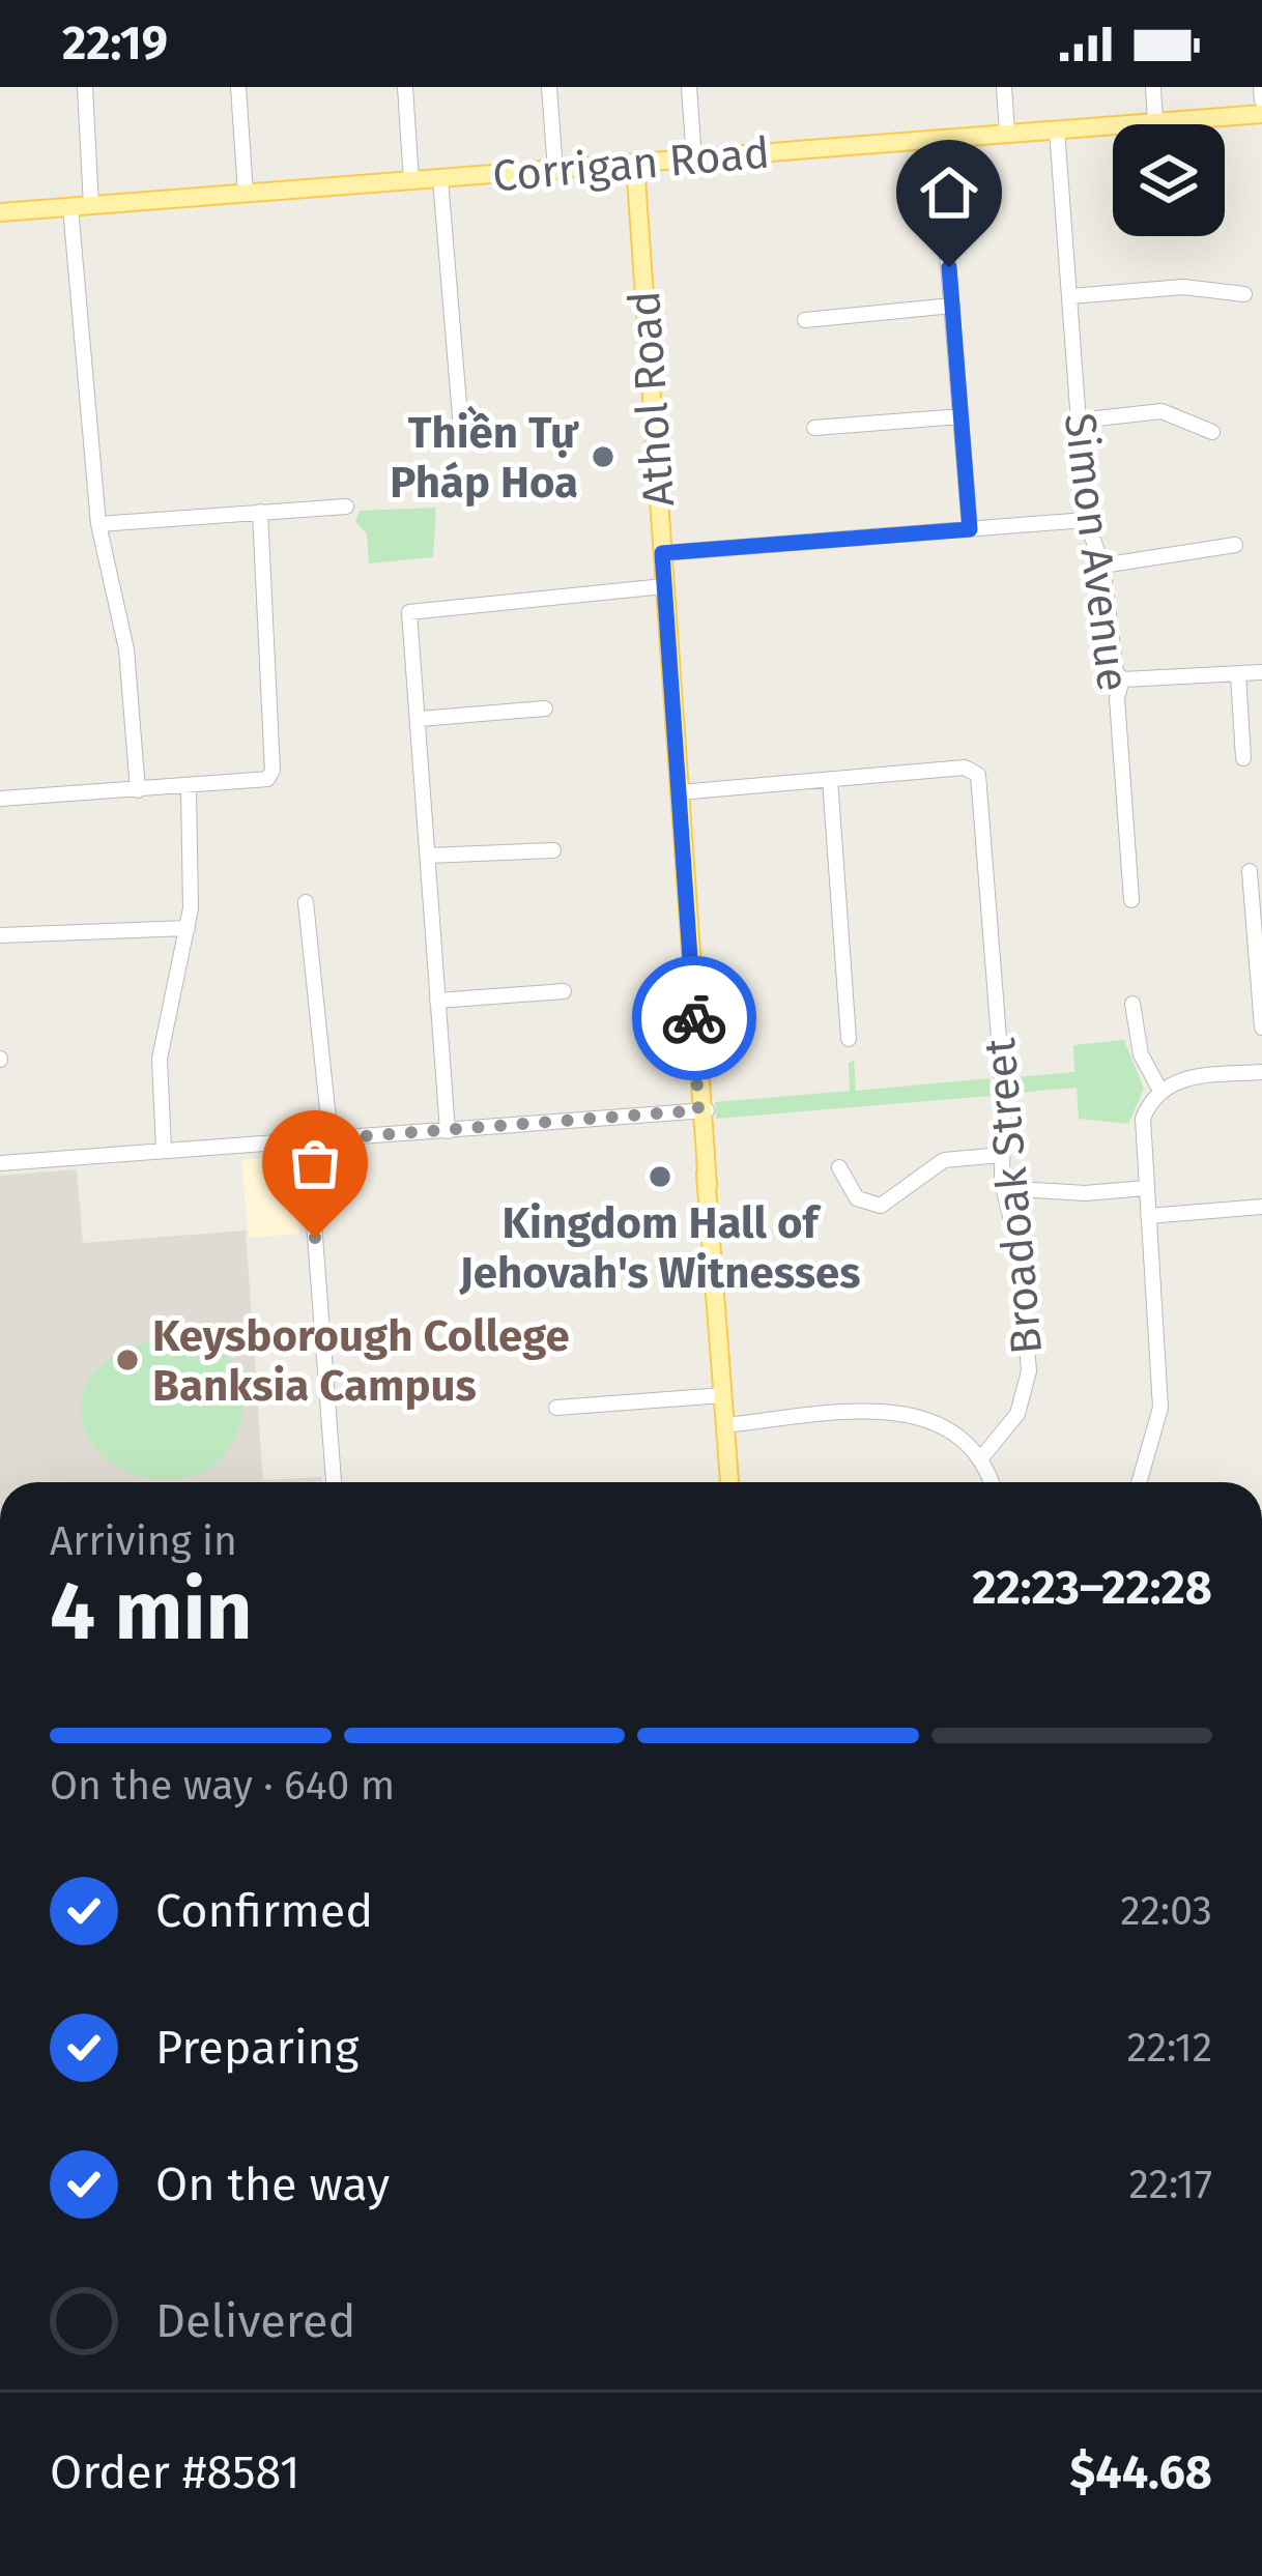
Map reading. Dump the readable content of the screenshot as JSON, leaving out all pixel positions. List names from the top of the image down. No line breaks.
{"streets":{"main road":["Corrigan Road","Athol Road"],"street":["Simon Avenue","Broadoak Street"]},"crossings":[["Corrigan Road","Athol Road"],["Corrigan Road","Simon Avenue"]],"places":["Thiền Tự Pháp Hoa","Kingdom Hall of Jehovah's Witnesses","Keysborough College Banksia Campus"],"page":{"status":"22:19","heading":["4 min","Arriving in","22:23–22:28"],"panel":["Order #8581","$44.68"],"bar":"On the way · 640 m","list":[["Confirmed","22:03"],["Preparing","22:12"],["On the way","22:17"],"Delivered"]}}
